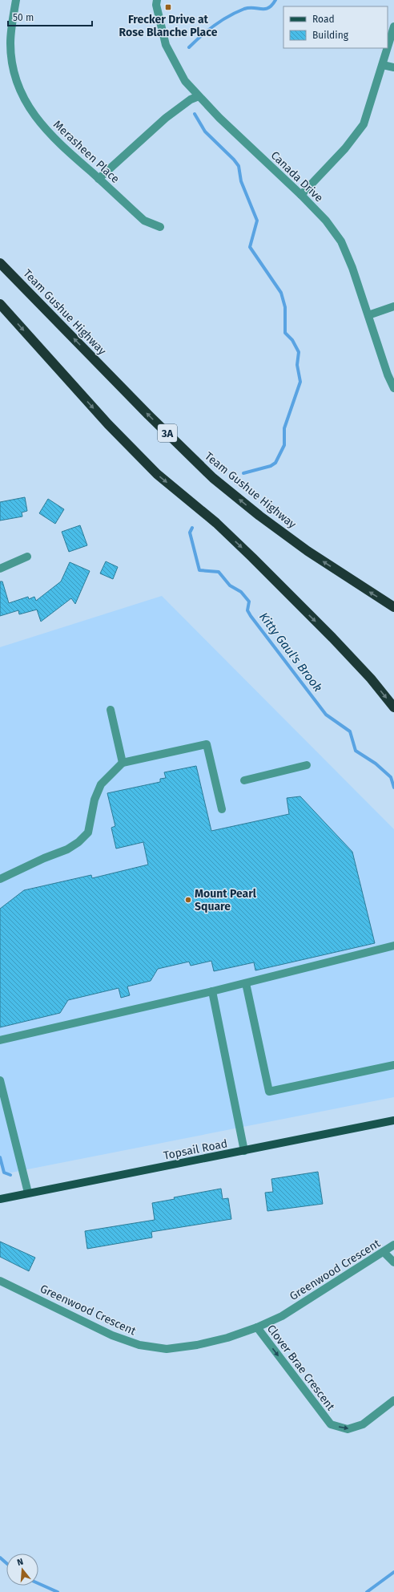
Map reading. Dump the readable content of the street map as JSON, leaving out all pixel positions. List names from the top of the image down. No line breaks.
{"streets":{"highway":["Team Gushue Highway","3A"],"main road":["Topsail Road"],"street":["Merasheen Place","Canada Drive","Greenwood Crescent","Clover Brae Crescent"]},"crossings":[["Greenwood Crescent","Clover Brae Crescent"]],"water":["Kitty Gaul's Brook"],"places":{"transit":["Frecker Drive at Rose Blanche Place"],"other":["Mount Pearl Square"]},"legend":["Road","Building"],"scale_bar":"50 m","north":"top"}
